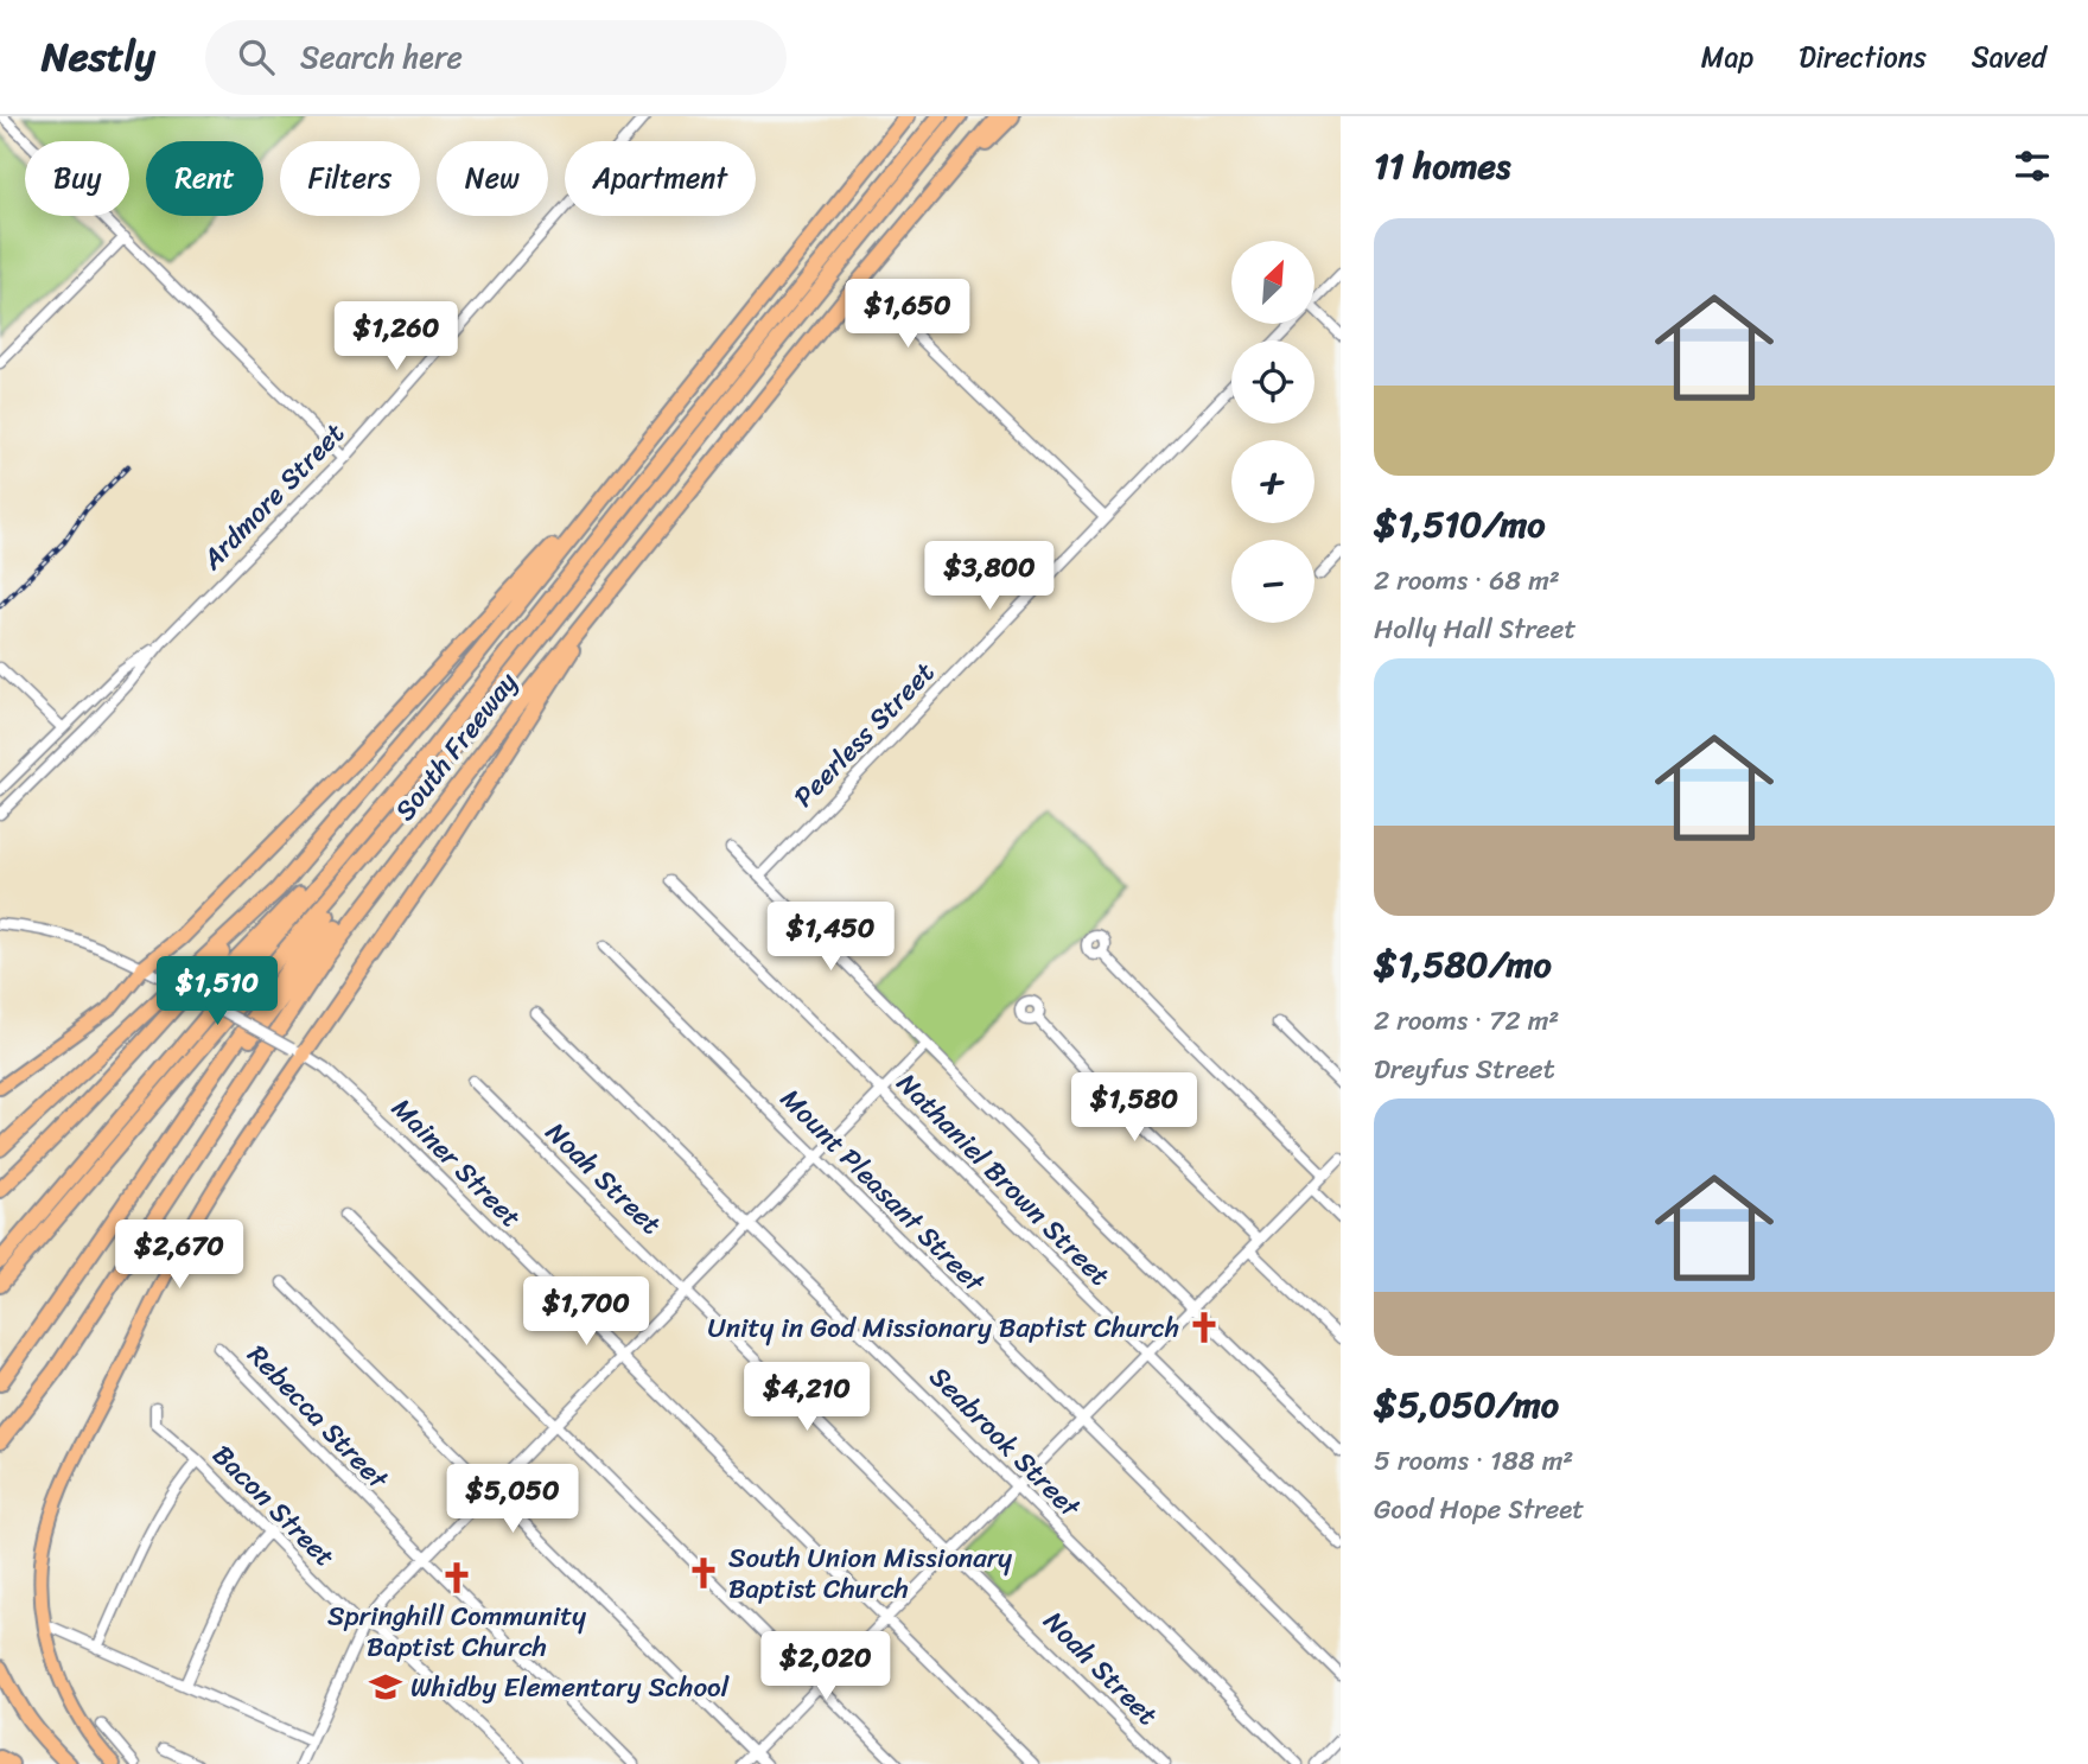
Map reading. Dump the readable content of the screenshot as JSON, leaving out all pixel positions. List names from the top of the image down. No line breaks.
{"streets":{"highway":["South Freeway"],"street":["Ardmore Street","Peerless Street","Mainer Street","Noah Street","Nathaniel Brown Street","Mount Pleasant Street","Rebecca Street","Seabrook Street","Bacon Street"]},"places":{"church":["Unity in God Missionary Baptist Church","South Union Missionary Baptist Church","Springhill Community Baptist Church"],"school or university":["Whidby Elementary School"]},"north":"top right","page":{"header":"Nestly","search":"Search here","nav":["Map","Directions","Saved"],"heading":"11 homes","chip":["Buy","Rent","Filters","New","Apartment"],"list":[{"name":"$1,510/mo","note":"2 rooms · 68 m² · Holly Hall Street"},{"name":"$1,580/mo","note":"2 rooms · 72 m² · Dreyfus Street"},{"name":"$5,050/mo","note":"5 rooms · 188 m² · Good Hope Street"}],"map_buttons":["+","−"],"price":["$1,650","$1,260","$3,800","$1,450","$1,510","$1,580","$2,670","$1,700","$4,210","$5,050","$2,020"]}}
